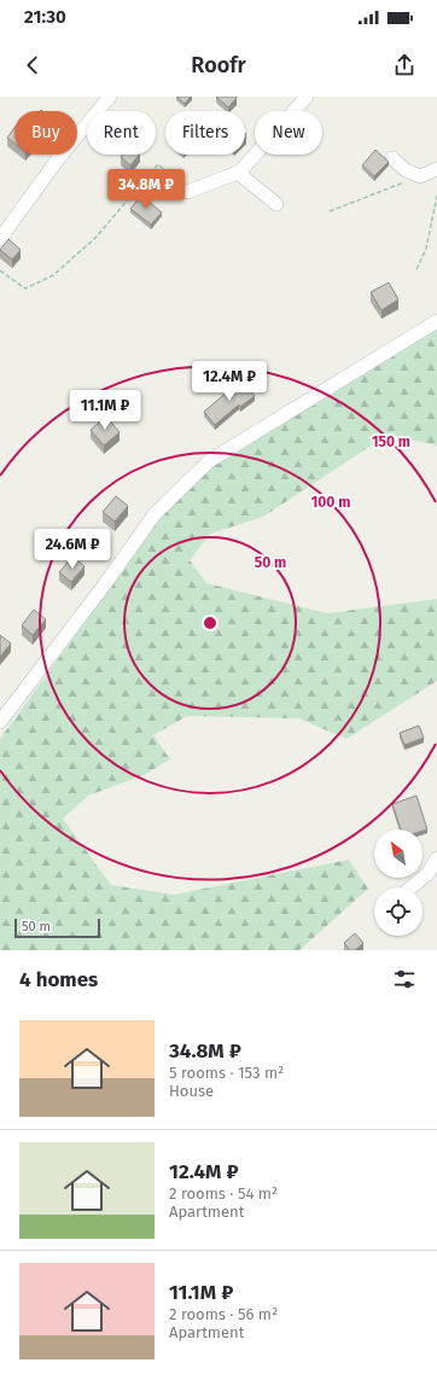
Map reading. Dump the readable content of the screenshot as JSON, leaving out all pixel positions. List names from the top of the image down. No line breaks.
{"scale_bar":"50 m","north":"top left","page":{"status":"21:30","header":"Roofr","chip":["Buy","Rent","Filters","New"],"price":["34.8M ₽","12.4M ₽","11.1M ₽","24.6M ₽"],"scale":"50 m","heading":"4 homes","list":[{"name":"34.8M ₽","note":"5 rooms · 153 m² · House"},{"name":"12.4M ₽","note":"2 rooms · 54 m² · Apartment"},{"name":"11.1M ₽","note":"2 rooms · 56 m² · Apartment"}]},"rings":["150 m","100 m","50 m"]}
